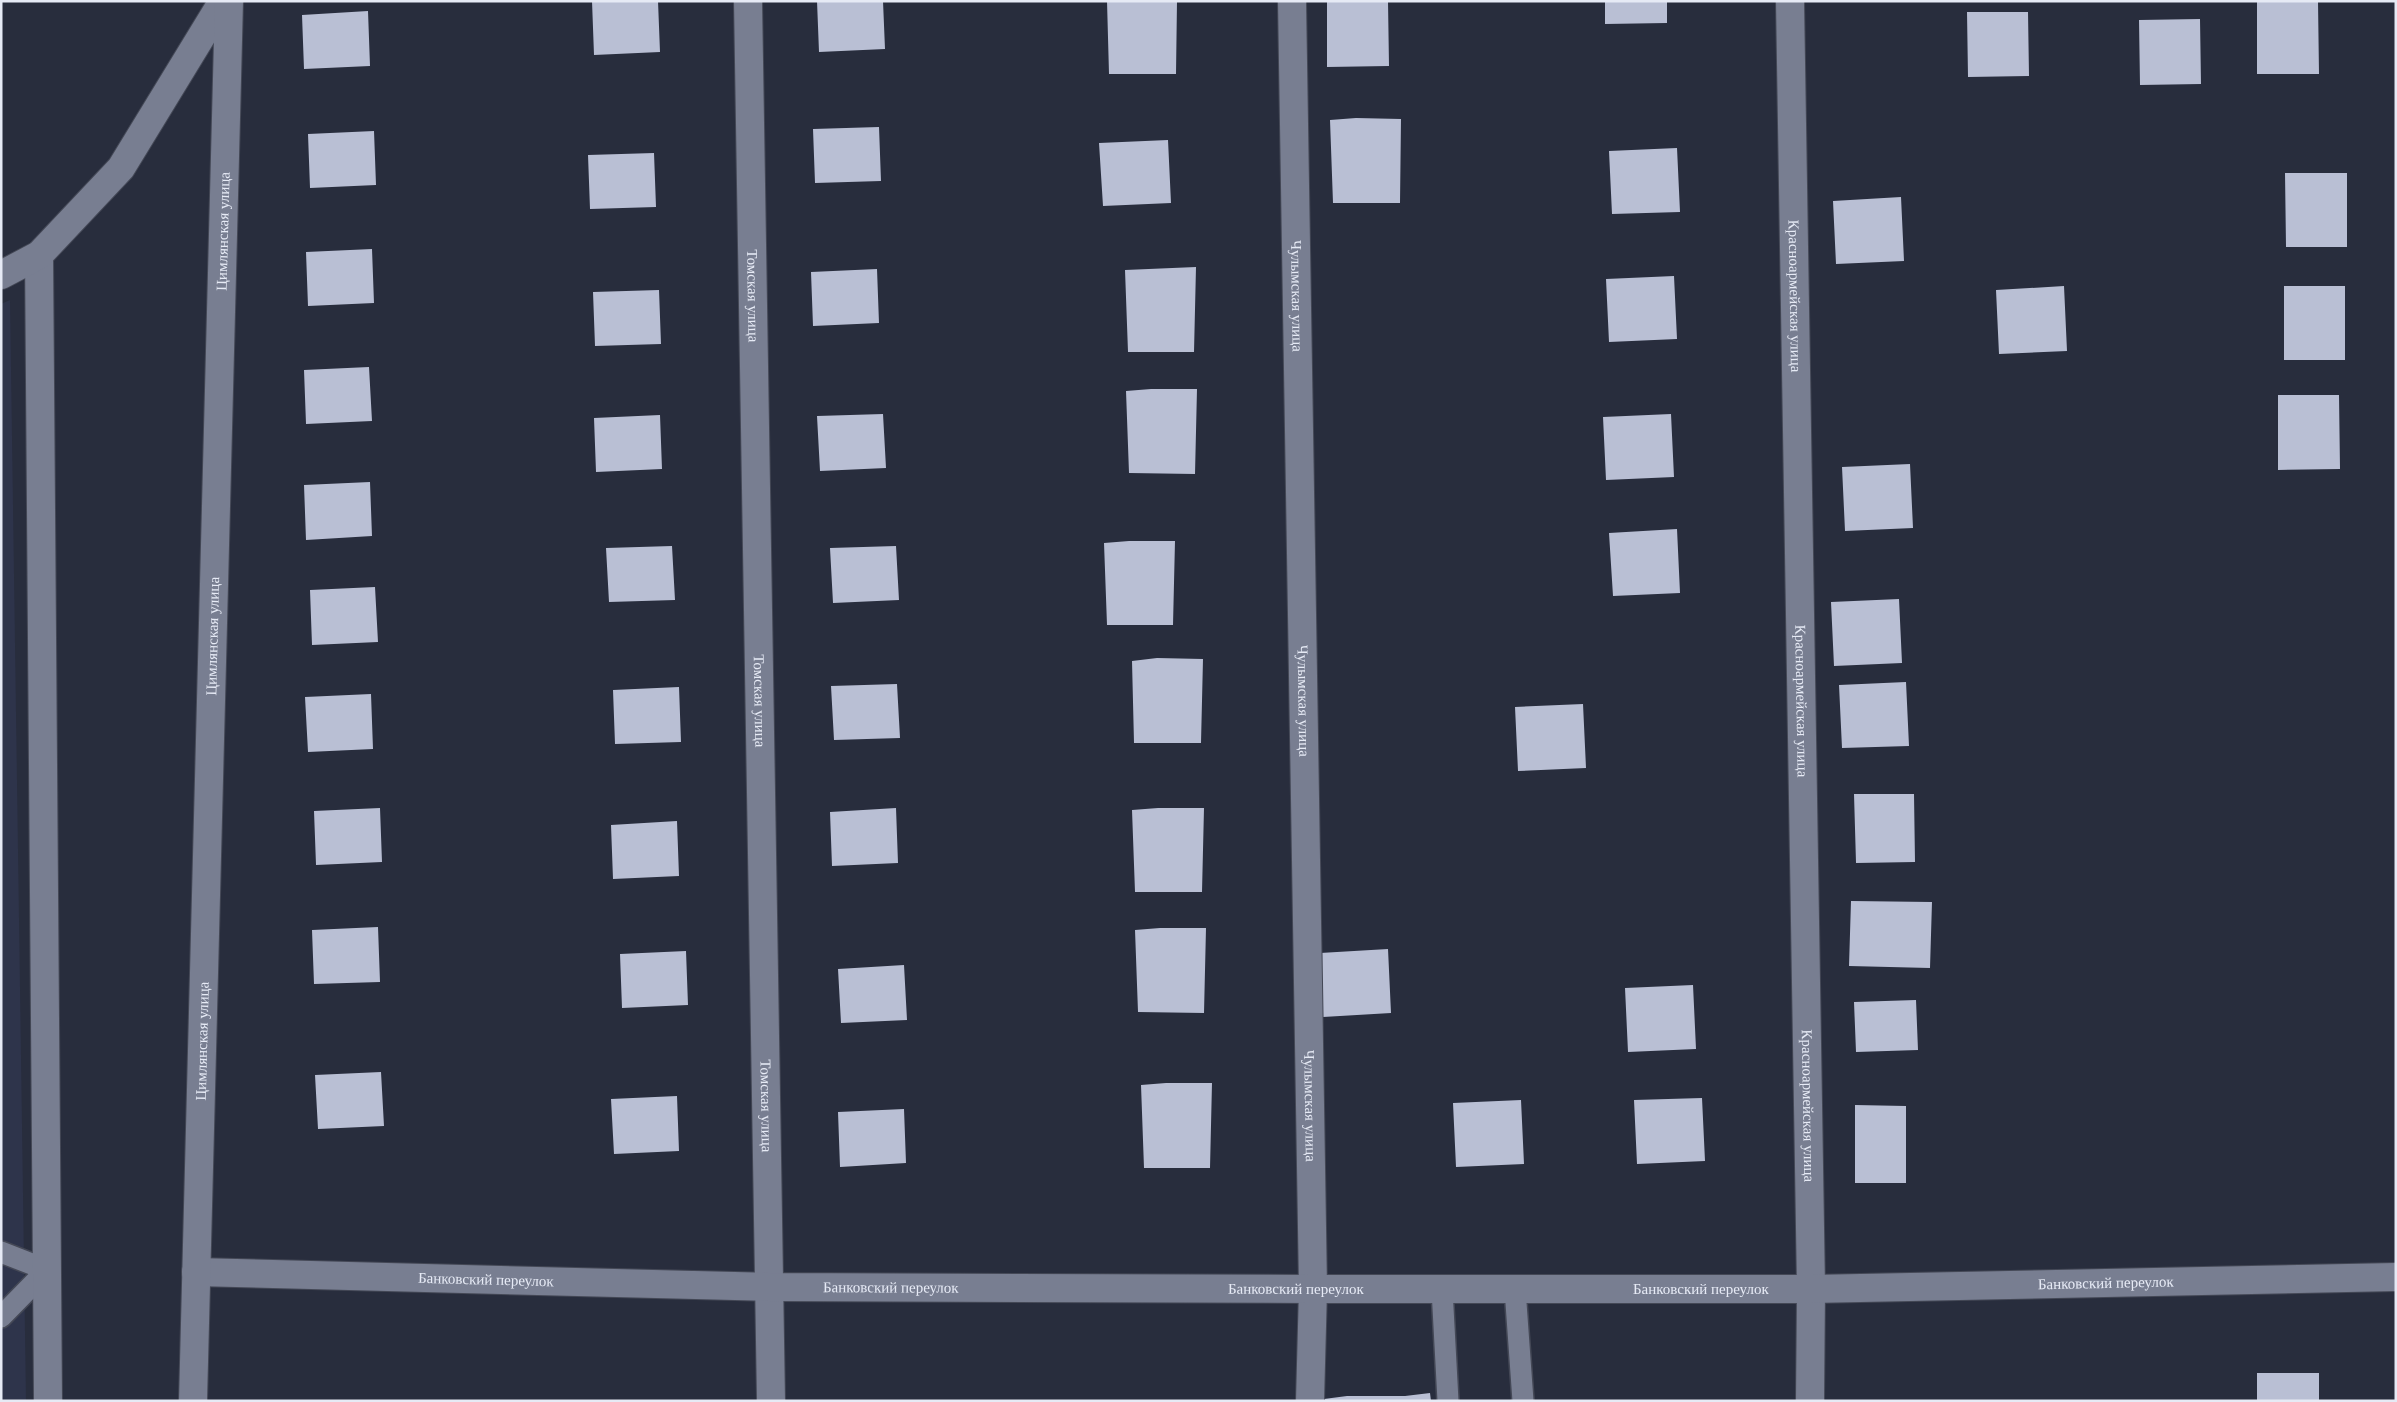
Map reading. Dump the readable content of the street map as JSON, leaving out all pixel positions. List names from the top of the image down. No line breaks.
{"streets":{"street":["Цимлянская улица","Томская улица","Чулымская улица","Красноармейская улица","Банковский переулок"]},"crossings":[["Цимлянская улица","Банковский переулок"],["Томская улица","Банковский переулок"],["Чулымская улица","Банковский переулок"],["Красноармейская улица","Банковский переулок"]]}
